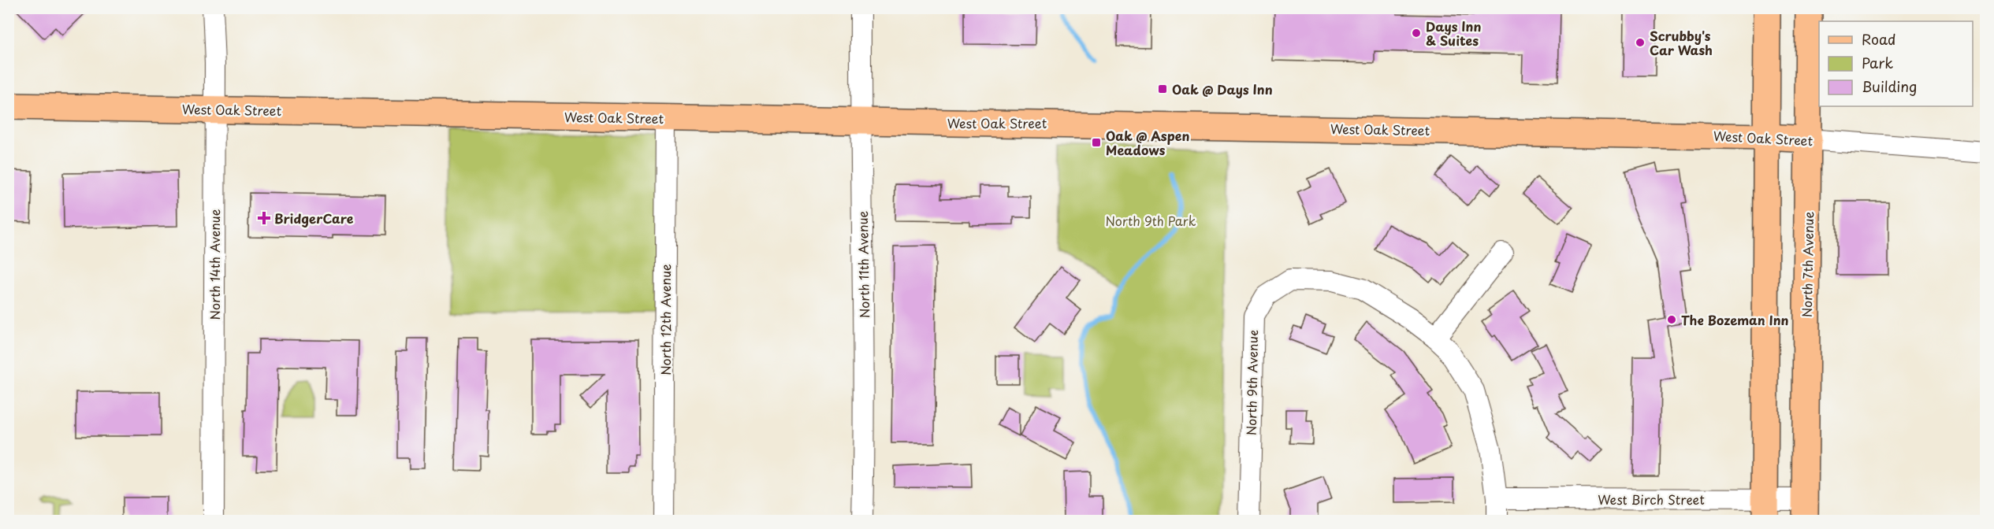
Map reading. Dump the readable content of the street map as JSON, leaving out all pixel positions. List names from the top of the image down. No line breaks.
{"streets":{"main road":["West Oak Street","North 7th Avenue"],"street":["North 14th Avenue","North 11th Avenue","North 12th Avenue","North 9th Avenue","West Birch Street"]},"crossings":[["West Oak Street","North 14th Avenue"],["West Oak Street","North 11th Avenue"],["West Oak Street","North 7th Avenue"],["West Oak Street","North 12th Avenue"],["North 7th Avenue","West Birch Street"],["North 9th Avenue","West Birch Street"]],"parks":["North 9th Park"],"places":{"other":["Days Inn & Suites","Scrubby's Car Wash","The Bozeman Inn"],"transit":["Oak @ Days Inn","Oak @ Aspen Meadows"],"health":["BridgerCare"]},"legend":["Road","Park","Building"]}
